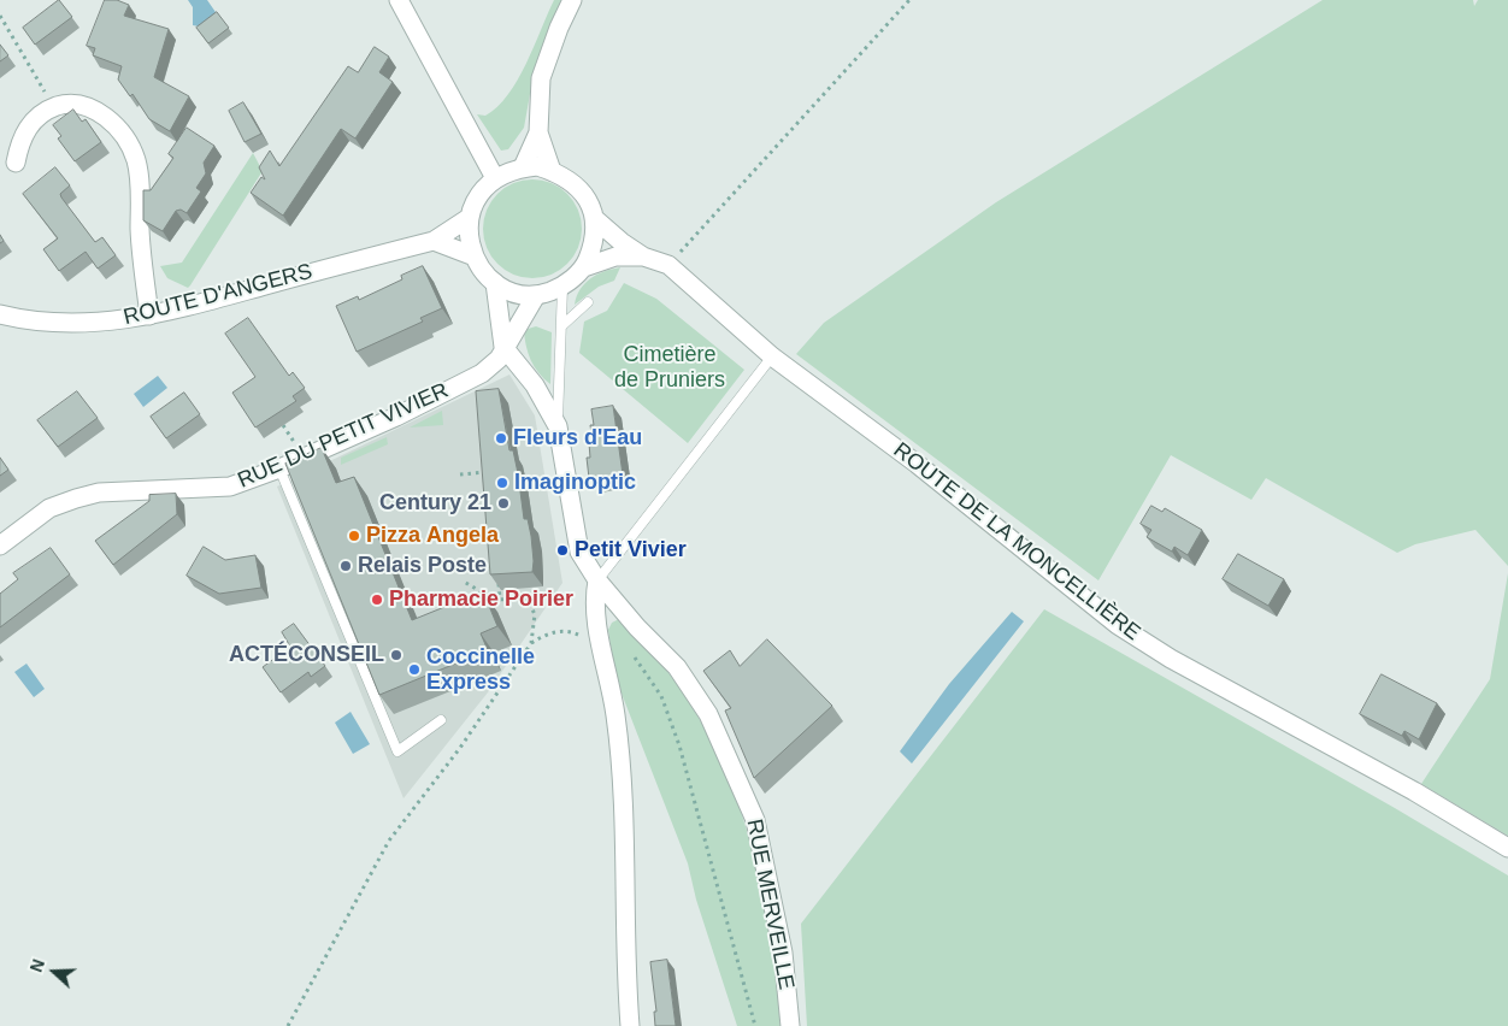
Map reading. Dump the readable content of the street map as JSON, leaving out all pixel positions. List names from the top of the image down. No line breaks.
{"streets":{"street":["ROUTE D'ANGERS","RUE DU PETIT VIVIER","ROUTE DE LA MONCELLIÈRE","RUE MERVEILLE"]},"crossings":[["ROUTE D'ANGERS","RUE DU PETIT VIVIER"],["ROUTE D'ANGERS","ROUTE DE LA MONCELLIÈRE"],["RUE DU PETIT VIVIER","ROUTE DE LA MONCELLIÈRE"]],"parks":["Cimetière de Pruniers"],"places":["Fleurs d'Eau","Imaginoptic","Century 21","Pizza Angela","Petit Vivier","Relais Poste","Pharmacie Poirier","ACTÉCONSEIL","Coccinelle Express"],"north":"left"}
